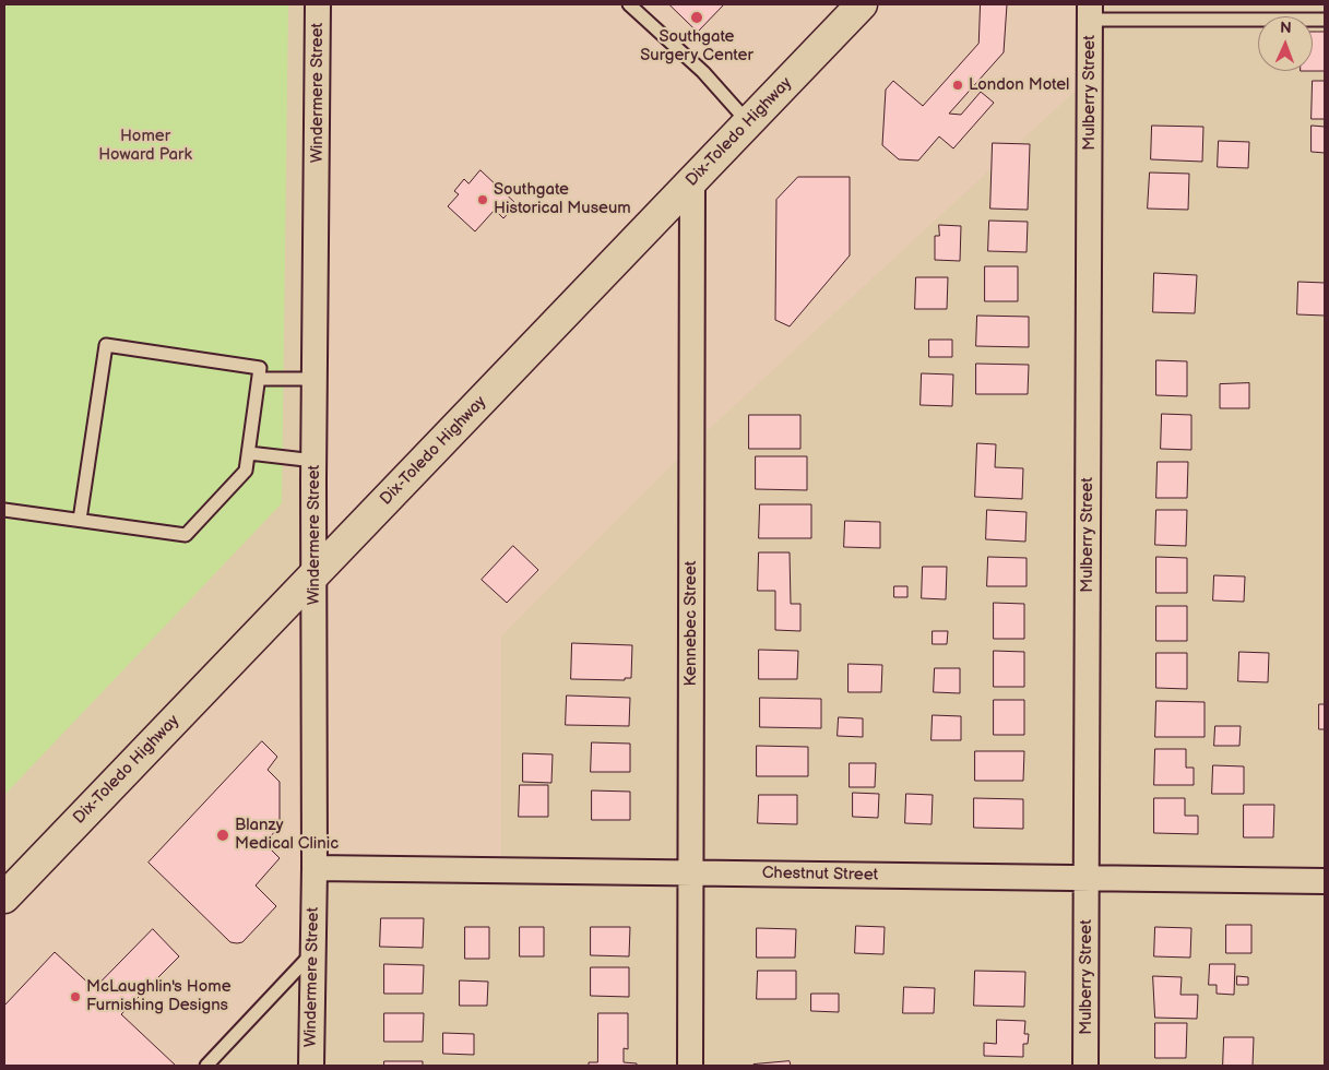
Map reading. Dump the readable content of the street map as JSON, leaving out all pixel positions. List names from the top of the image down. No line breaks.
{"streets":{"main road":["Dix-Toledo Highway"],"street":["Windermere Street","Mulberry Street","Kennebec Street","Chestnut Street"]},"crossings":[["Windermere Street","Dix-Toledo Highway"],["Windermere Street","Chestnut Street"],["Mulberry Street","Chestnut Street"],["Dix-Toledo Highway","Kennebec Street"],["Kennebec Street","Chestnut Street"]],"parks":["Homer Howard Park"],"places":["Southgate Surgery Center","London Motel","Southgate Historical Museum","Blanzy Medical Clinic","McLaughlin's Home Furnishing Designs"],"north":"top"}
